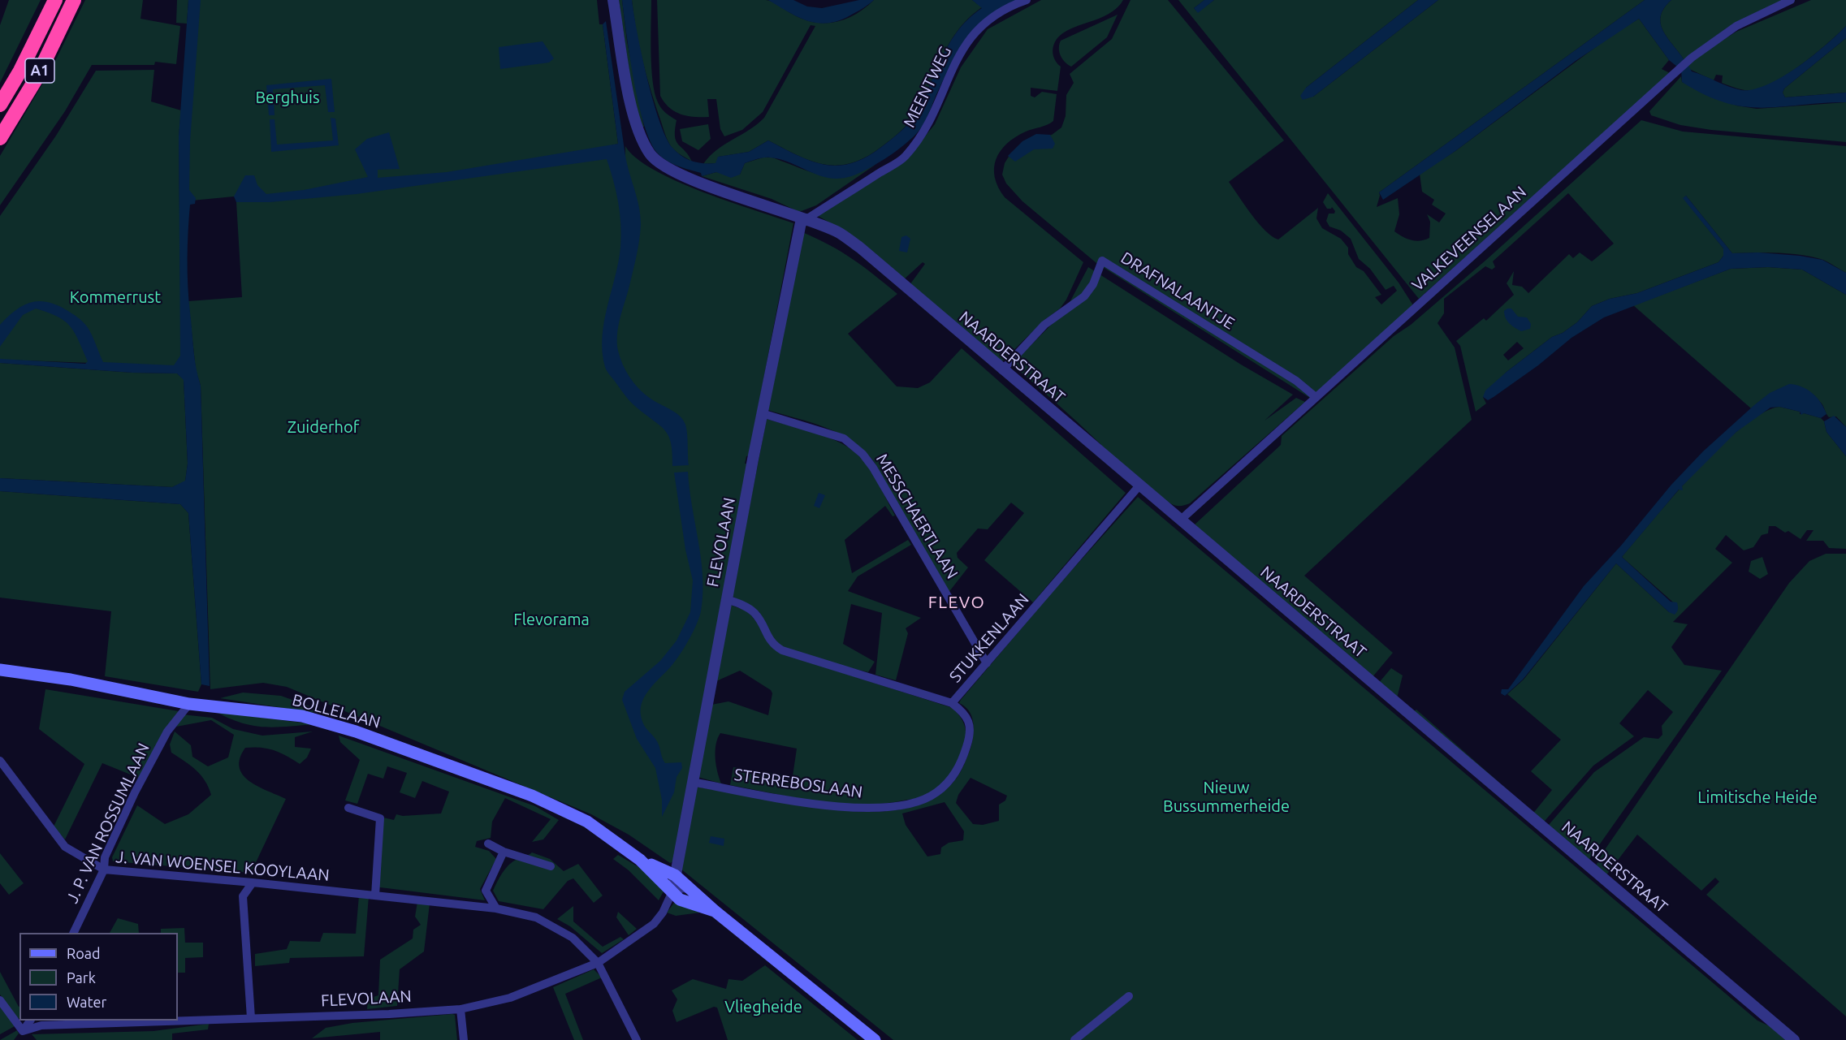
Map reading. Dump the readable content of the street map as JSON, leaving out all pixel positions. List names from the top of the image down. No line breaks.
{"streets":{"highway":["A1"],"main road":["BOLLELAAN"],"street":["MEENTWEG","VALKEVEENSELAAN","DRAFNALAANTJE","NAARDERSTRAAT","MESSCHAERTLAAN","FLEVOLAAN","STUKKENLAAN","STERREBOSLAAN","J. P. VAN ROSSUMLAAN","J. VAN WOENSEL KOOYLAAN"]},"crossings":[["MEENTWEG","NAARDERSTRAAT"],["MEENTWEG","FLEVOLAAN"],["VALKEVEENSELAAN","DRAFNALAANTJE"],["VALKEVEENSELAAN","NAARDERSTRAAT"],["DRAFNALAANTJE","NAARDERSTRAAT"],["NAARDERSTRAAT","FLEVOLAAN"],["NAARDERSTRAAT","STUKKENLAAN"],["MESSCHAERTLAAN","FLEVOLAAN"],["MESSCHAERTLAAN","STUKKENLAAN"],["FLEVOLAAN","STUKKENLAAN"],["FLEVOLAAN","BOLLELAAN"],["FLEVOLAAN","STERREBOSLAAN"],["FLEVOLAAN","J. VAN WOENSEL KOOYLAAN"],["STUKKENLAAN","STERREBOSLAAN"],["BOLLELAAN","J. P. VAN ROSSUMLAAN"],["J. P. VAN ROSSUMLAAN","J. VAN WOENSEL KOOYLAAN"]],"districts":["FLEVO"],"parks":["Berghuis","Kommerrust","Zuiderhof","Flevorama","Nieuw Bussummerheide","Limitische Heide","Vliegheide"],"legend":["Road","Park","Water"]}
